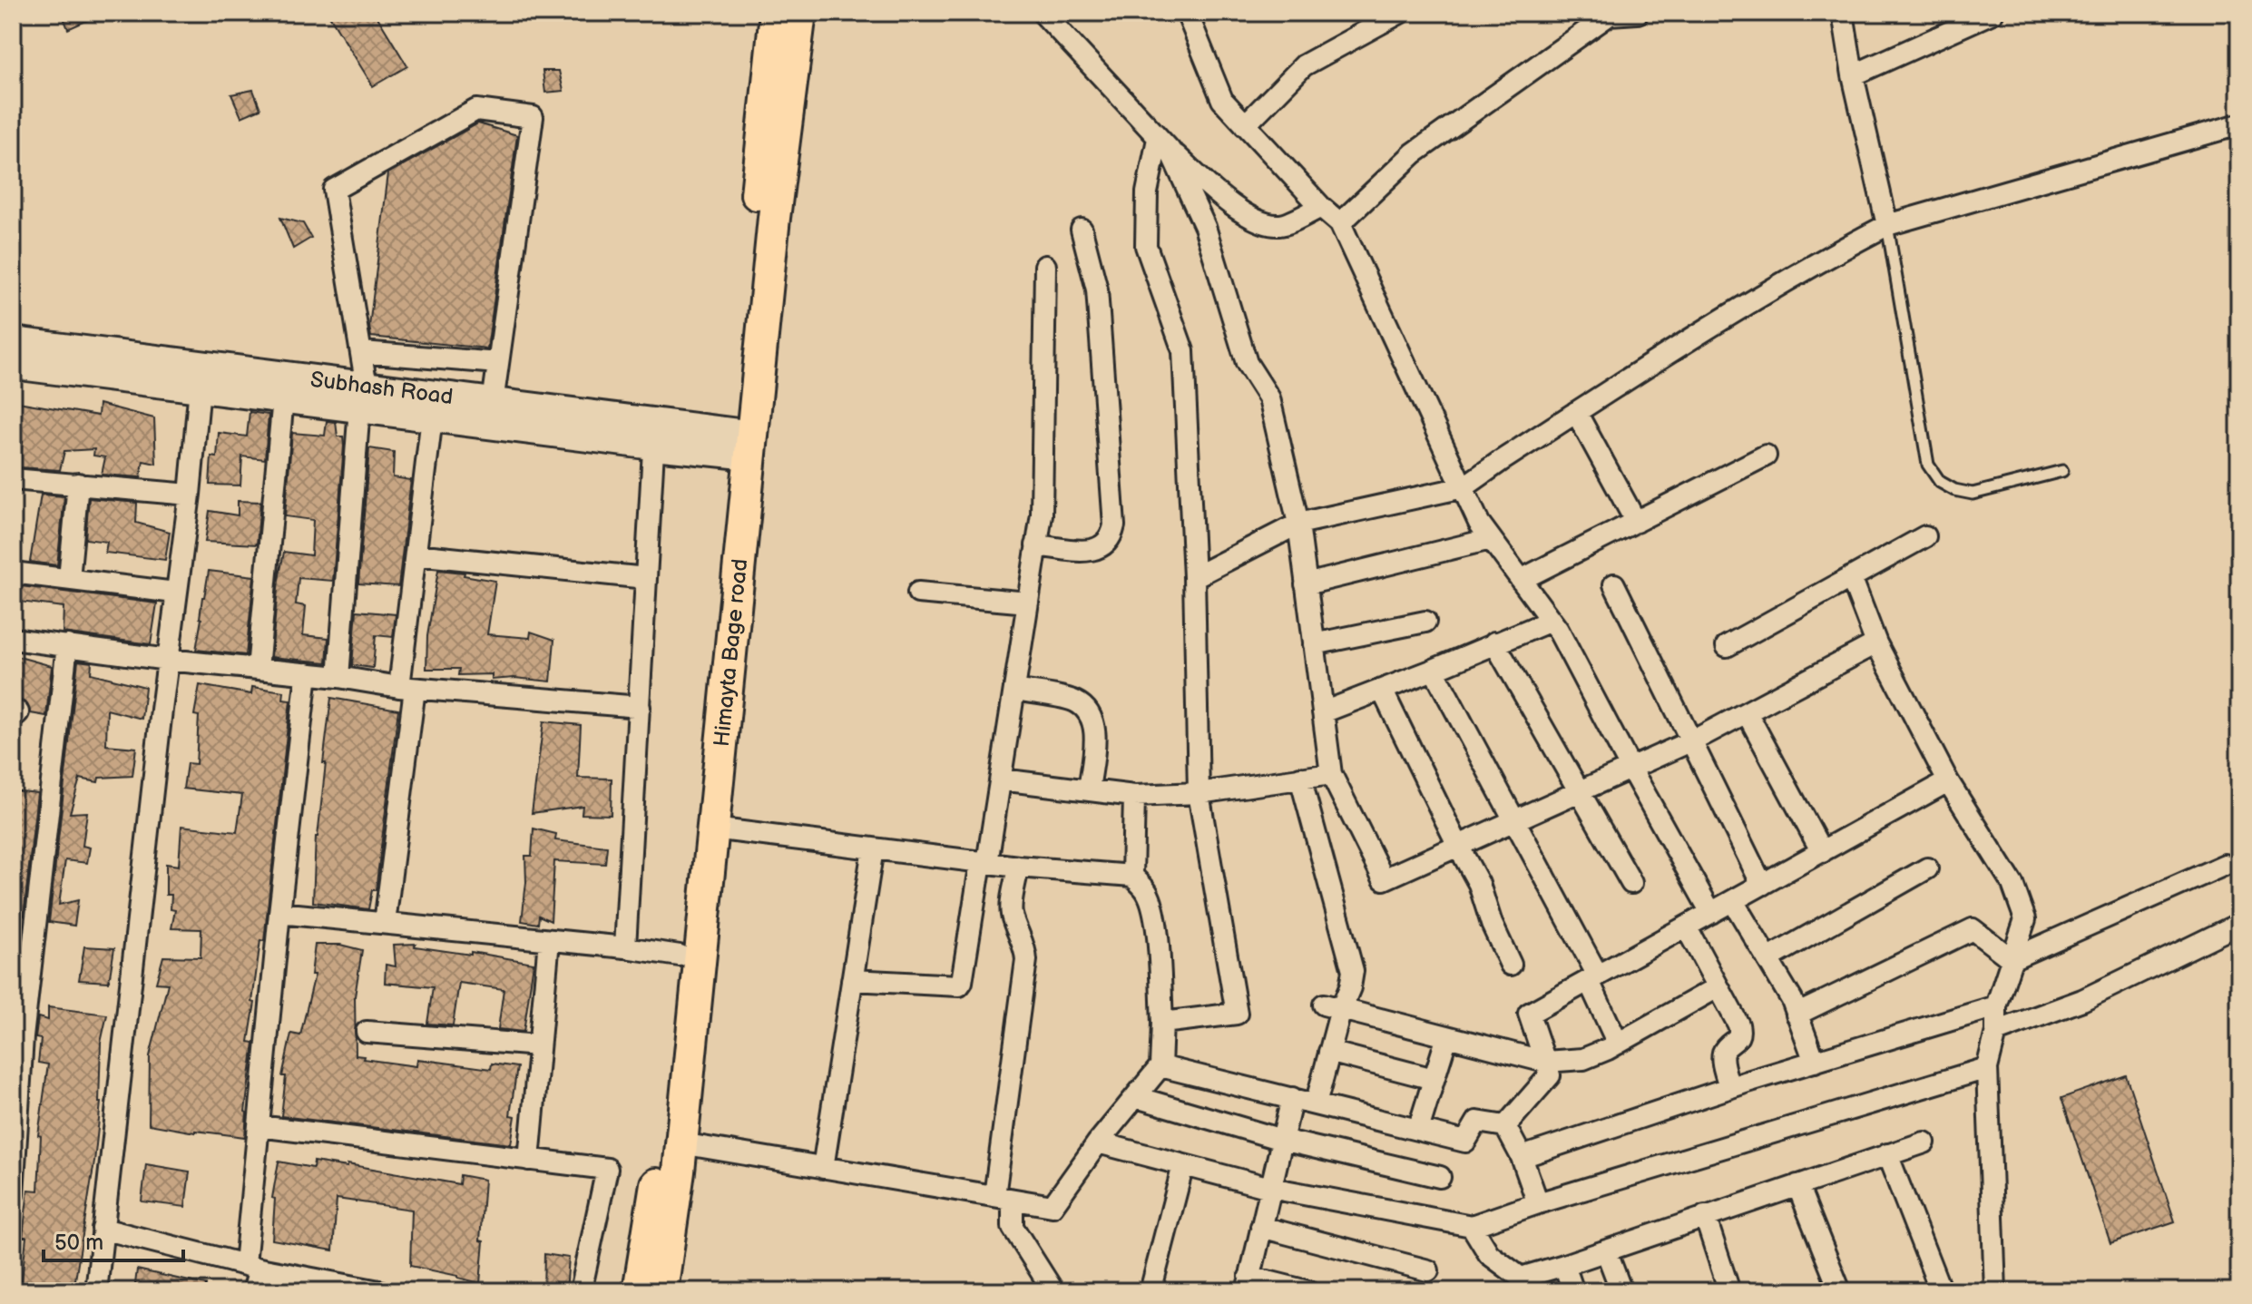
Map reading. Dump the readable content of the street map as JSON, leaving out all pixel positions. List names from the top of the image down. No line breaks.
{"streets":{"main road":["Himayta Bage road"],"street":["Subhash Road"]},"crossings":[["Subhash Road","Himayta Bage road"]],"scale_bar":"50 m"}
